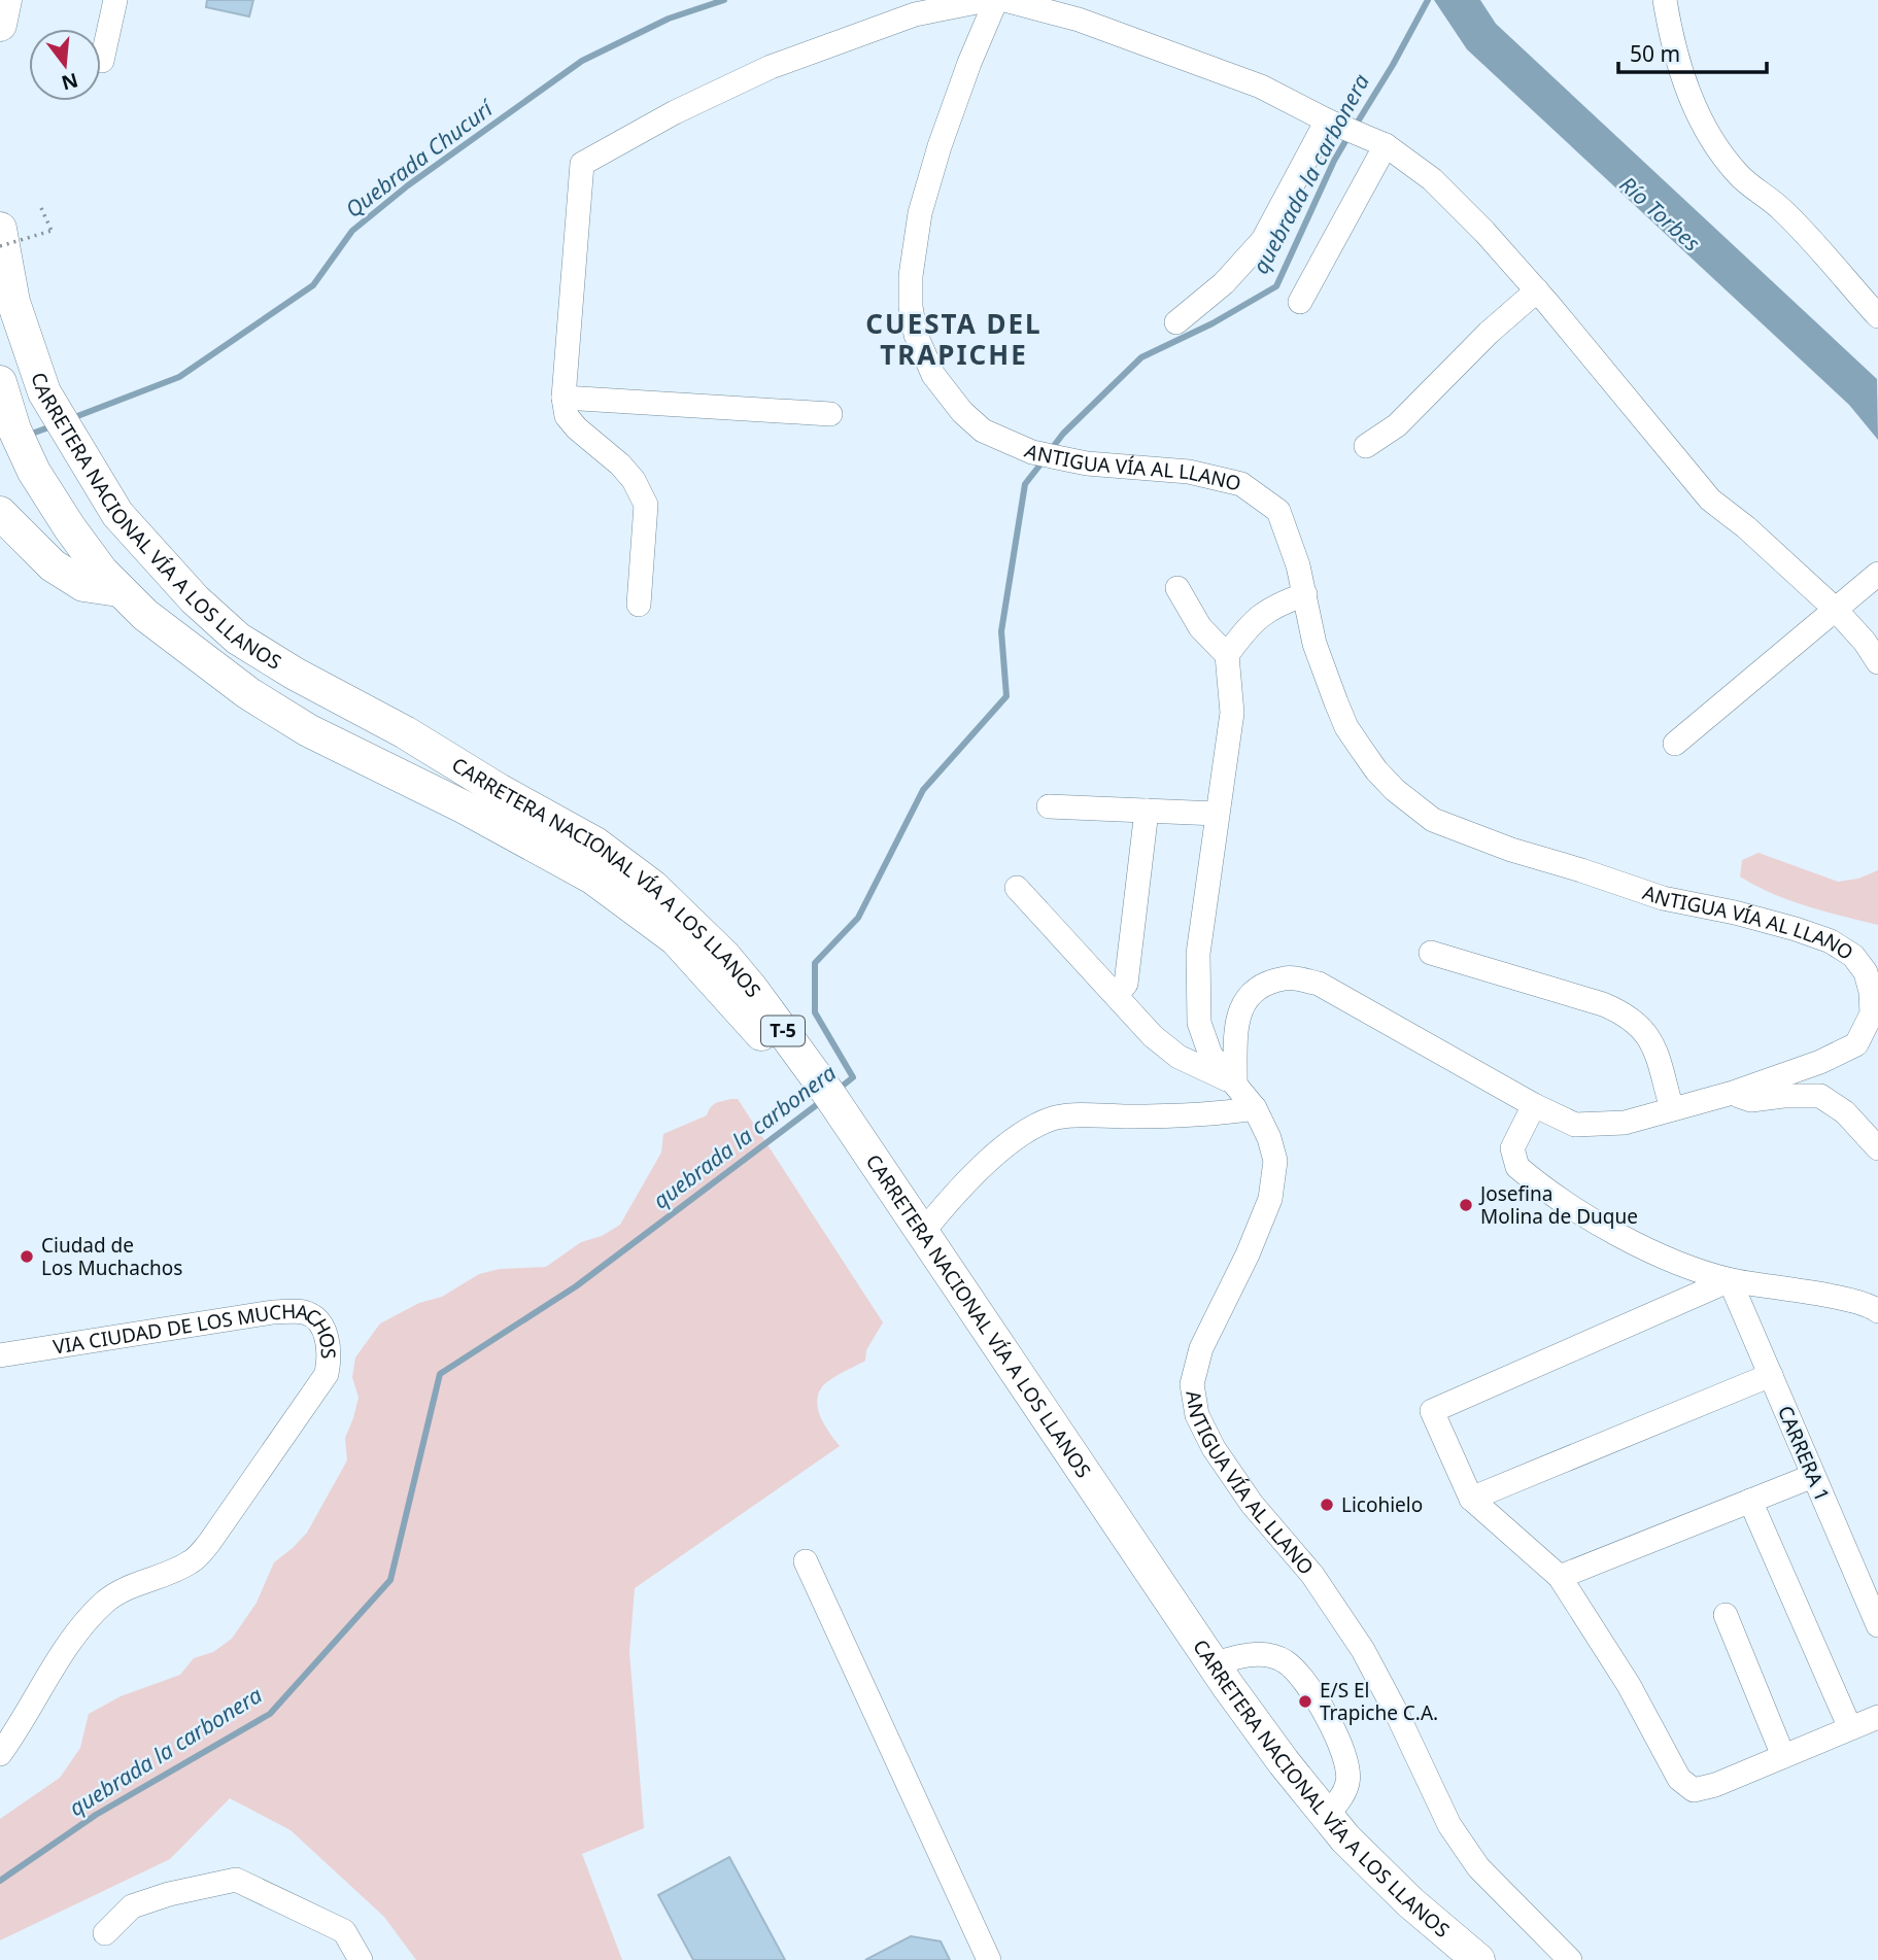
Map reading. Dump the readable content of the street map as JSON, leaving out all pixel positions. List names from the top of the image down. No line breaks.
{"streets":{"highway":["CARRETERA NACIONAL VÍA A LOS LLANOS","T-5"],"street":["ANTIGUA VÍA AL LLANO","VIA CIUDAD DE LOS MUCHACHOS","CARRERA 1"]},"districts":["CUESTA DEL TRAPICHE"],"water":["Quebrada Chucurí","quebrada la carbonera","Río Torbes"],"places":["Josefina Molina de Duque","Ciudad de Los Muchachos","Licohielo","E/S El Trapiche C.A."],"scale_bar":"50 m","north":"bottom"}
